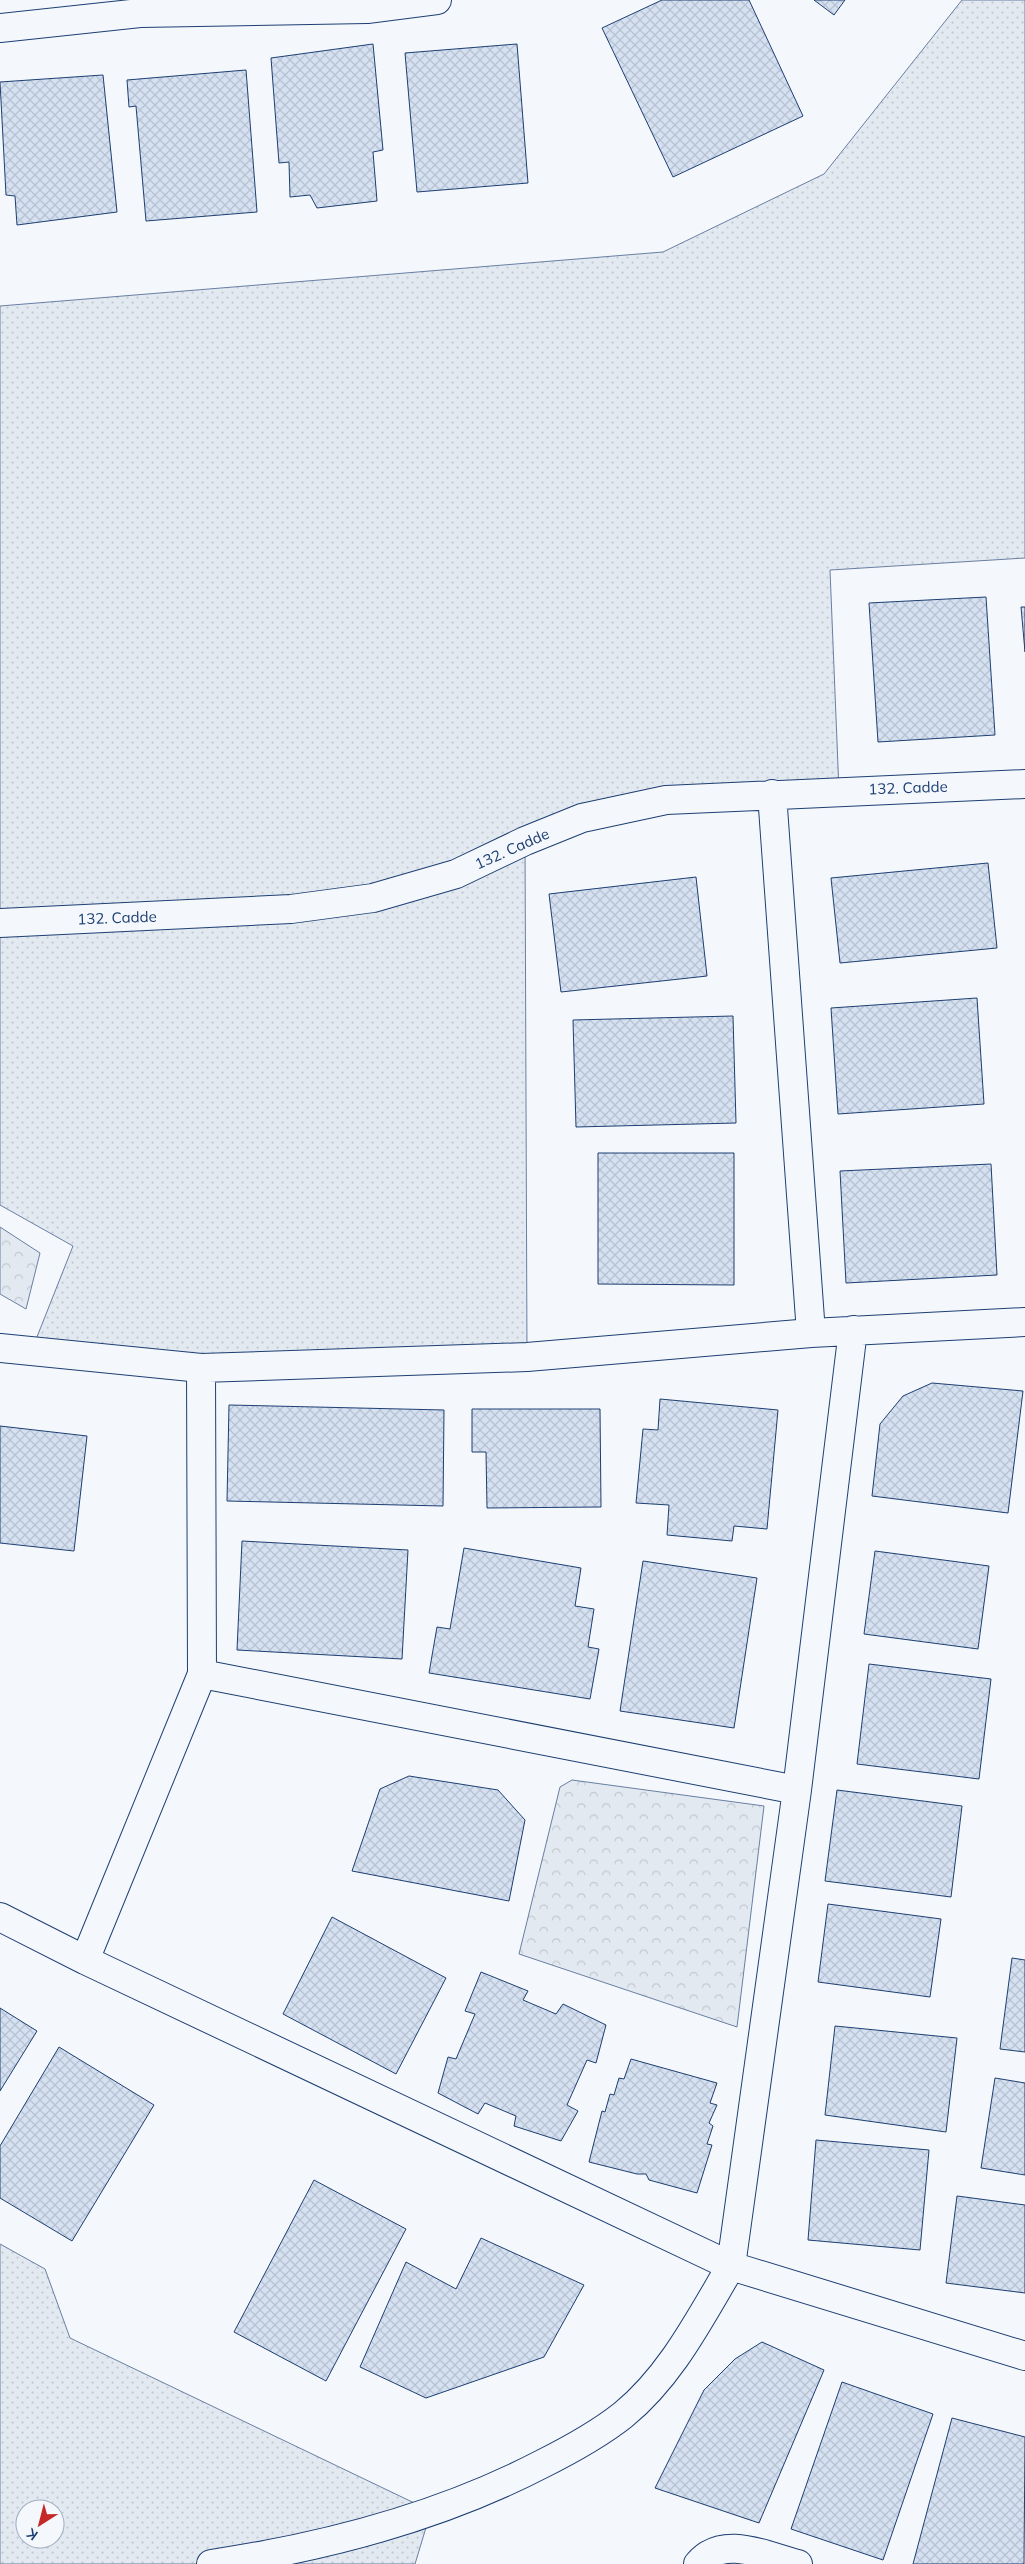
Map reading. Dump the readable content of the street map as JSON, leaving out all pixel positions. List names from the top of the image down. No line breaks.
{"streets":{"street":["132. Cadde"]},"north":"bottom left"}
